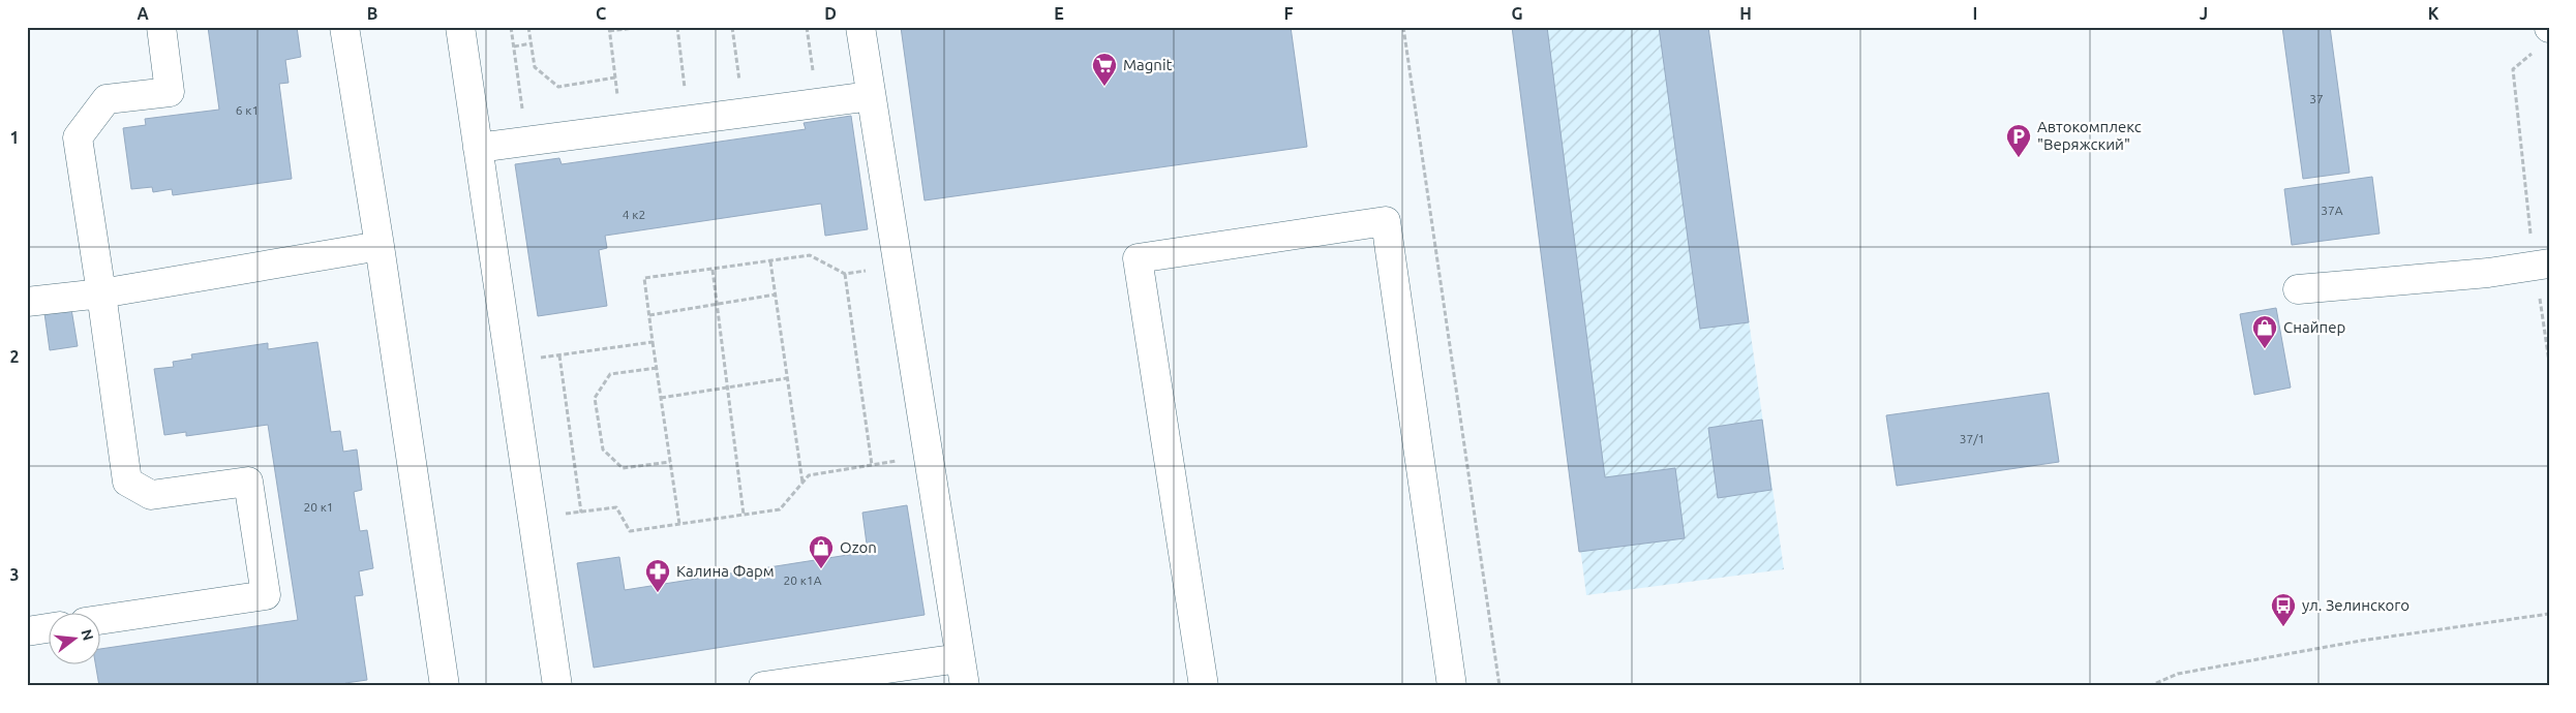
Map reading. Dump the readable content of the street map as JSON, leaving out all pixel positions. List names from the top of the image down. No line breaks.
{"places":{"supermarket":["Magnit"],"parking":["Автокомплекс \"Веряжский\""],"shop":["Снайпер","Ozon"],"pharmacy":["Калина Фарм"],"bus stop":["ул. Зелинского"]},"house_numbers":["37","6 к1","37А","4 к2","37/1","20 к1","20 к1А"],"north":"right","grid":{"columns":["A","B","C","D","E","F","G","H","I","J","K"],"rows":["1","2","3"]}}
